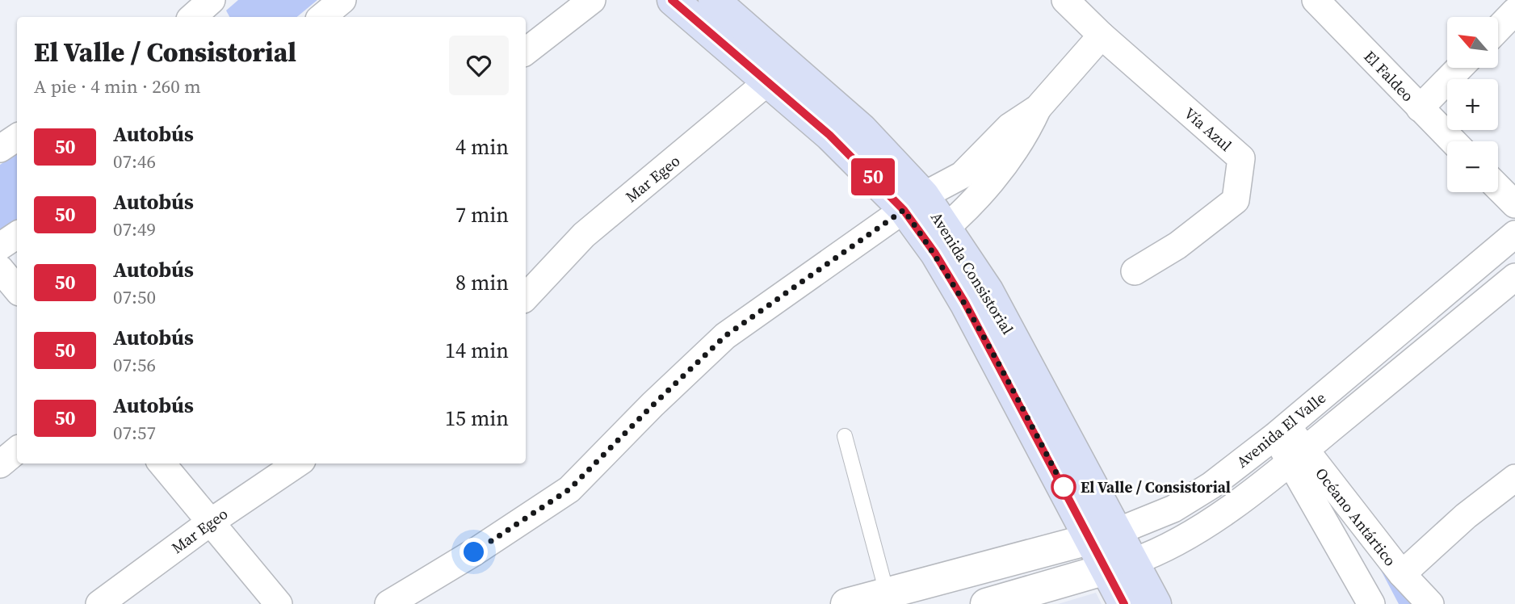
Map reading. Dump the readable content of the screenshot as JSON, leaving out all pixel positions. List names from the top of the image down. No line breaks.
{"streets":{"main road":["Avenida Consistorial"],"street":["El Faldeo","Vía Azul","Mar Egeo","Avenida El Valle","Océano Antártico"]},"crossings":[["Mar Egeo","Avenida Consistorial"],["Avenida Consistorial","Avenida El Valle"],["Avenida El Valle","Océano Antártico"]],"places":["El Valle / Consistorial"],"lines":["bus line 50"],"north":"top left","page":{"on_map":"50","map_buttons":["+","−"],"heading":["El Valle / Consistorial","A pie · 4 min · 260 m"],"list":[{"mark":"50","name":"Autobús","note":"07:46","value":"4 min"},{"mark":"50","name":"Autobús","note":"07:49","value":"7 min"},{"mark":"50","name":"Autobús","note":"07:50","value":"8 min"},{"mark":"50","name":"Autobús","note":"07:56","value":"14 min"},{"mark":"50","name":"Autobús","note":"07:57","value":"15 min"}]}}
